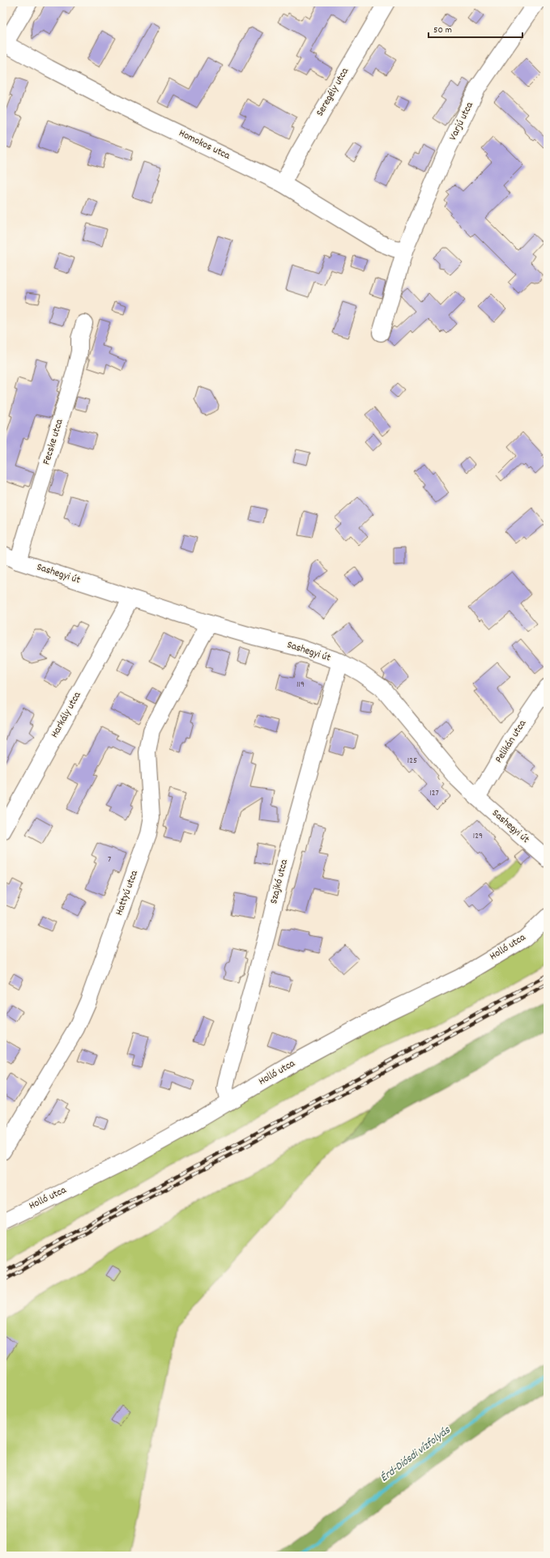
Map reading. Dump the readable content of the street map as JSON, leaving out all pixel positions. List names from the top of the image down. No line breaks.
{"streets":{"street":["Seregély utca","Varjú utca","Homokos utca","Fecske utca","Sashegyi út","Harkály utca","Pelikán utca","Szajkó utca","Hattyú utca","Holló utca"]},"crossings":[["Seregély utca","Homokos utca"],["Varjú utca","Homokos utca"],["Fecske utca","Sashegyi út"],["Sashegyi út","Harkály utca"],["Sashegyi út","Pelikán utca"],["Sashegyi út","Szajkó utca"],["Sashegyi út","Hattyú utca"],["Szajkó utca","Holló utca"]],"water":["Érd-Diósdi vízfolyás"],"house_numbers":["119","125","127","129","7"],"scale_bar":"50 m"}
